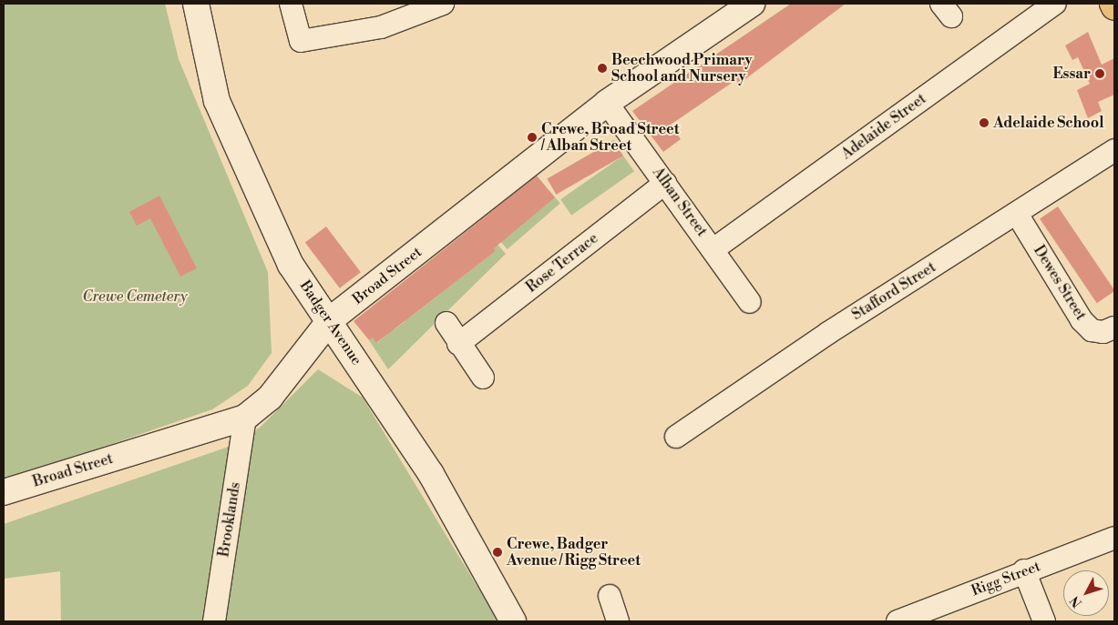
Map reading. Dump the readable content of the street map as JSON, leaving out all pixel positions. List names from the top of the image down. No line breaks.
{"streets":{"street":["Adelaide Street","Alban Street","Rose Terrace","Broad Street","Dewes Street","Stafford Street","Badger Avenue","Brooklands","Rigg Street"]},"crossings":[["Adelaide Street","Alban Street"],["Alban Street","Rose Terrace"],["Alban Street","Broad Street"],["Broad Street","Badger Avenue"],["Broad Street","Brooklands"],["Dewes Street","Stafford Street"]],"parks":["Crewe Cemetery"],"places":["Beechwood Primary School and Nursery","Essar","Adelaide School","Crewe, Broad Street / Alban Street","Crewe, Badger Avenue / Rigg Street"],"north":"bottom left"}
